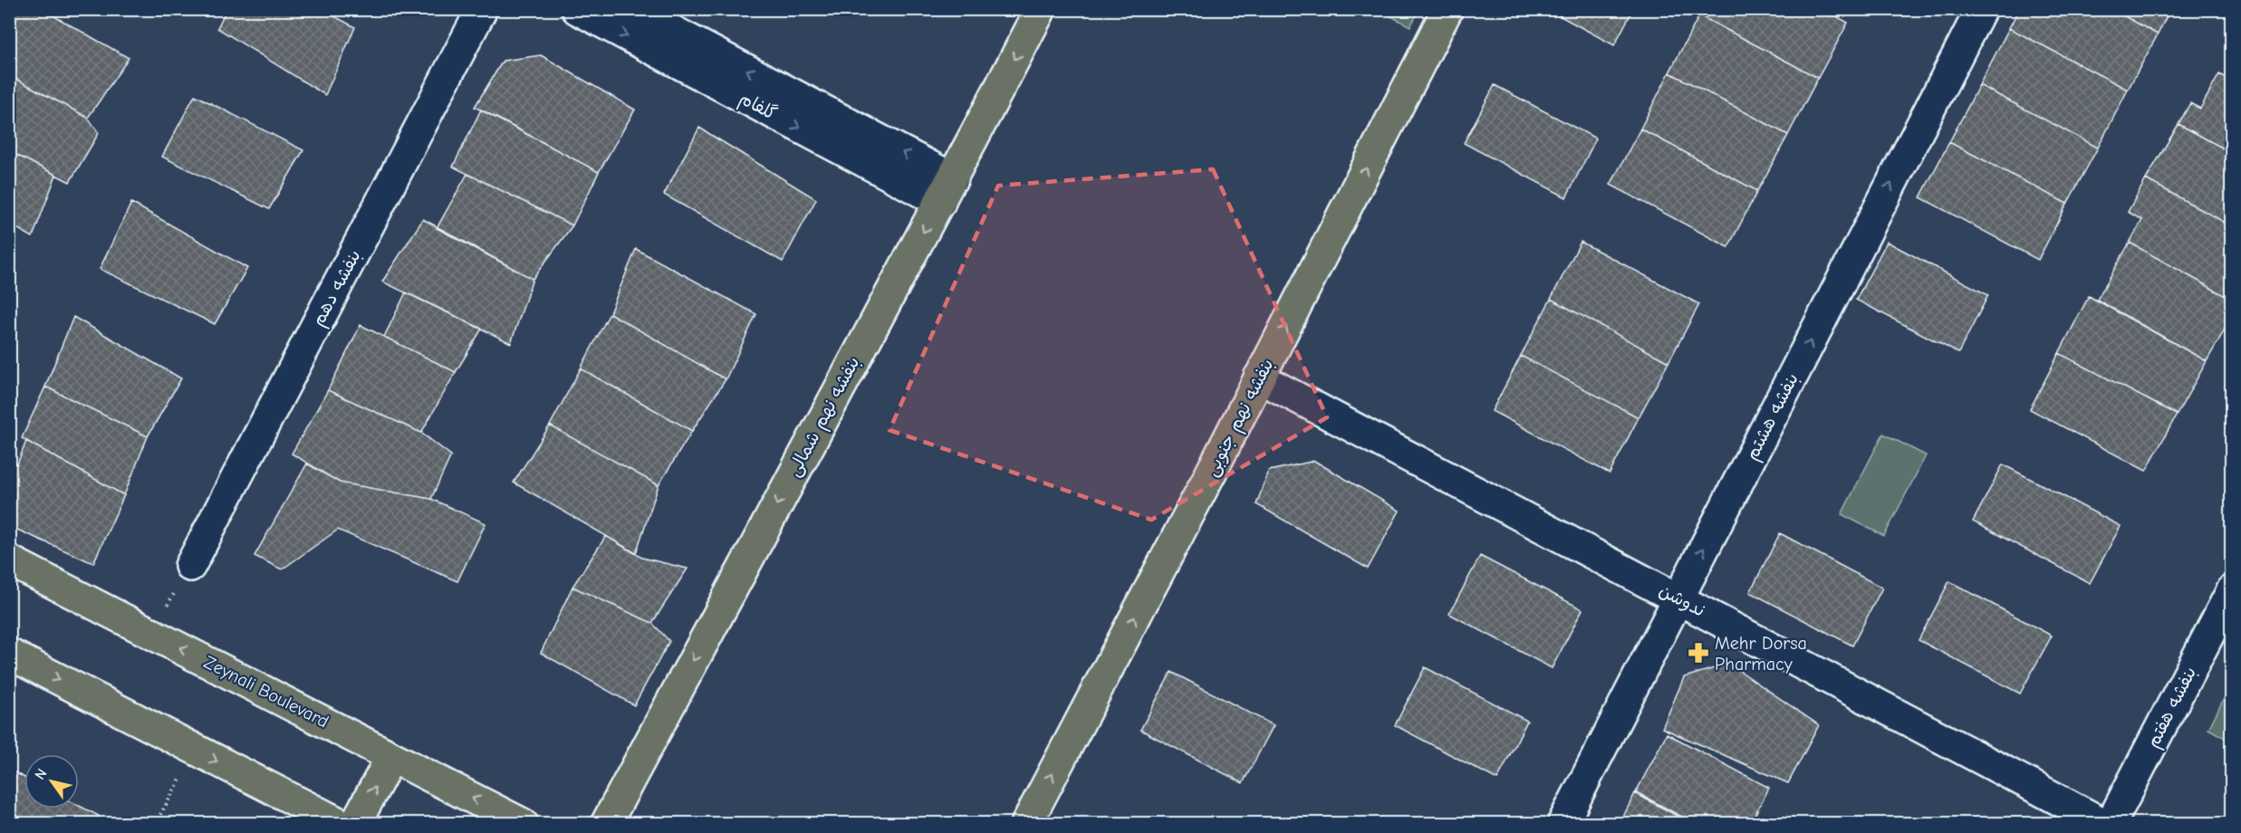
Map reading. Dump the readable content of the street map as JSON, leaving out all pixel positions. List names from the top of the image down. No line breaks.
{"streets":{"main road":["بنفشه نهم شمالی","بنفشه نهم جنوبی","Zeynali Boulevard"],"street":["گلفام","بنفشه دهم","بنفشه هشتم","ندوشن","بنفشه هفتم"]},"crossings":[["گلفام","بنفشه نهم شمالی"],["بنفشه هشتم","ندوشن"],["بنفشه نهم جنوبی","ندوشن"]],"one_way":["بنفشه نهم شمالی","بنفشه هشتم","بنفشه نهم جنوبی"],"places":{"pharmacy":["Mehr Dorsa Pharmacy"]},"north":"top left"}
